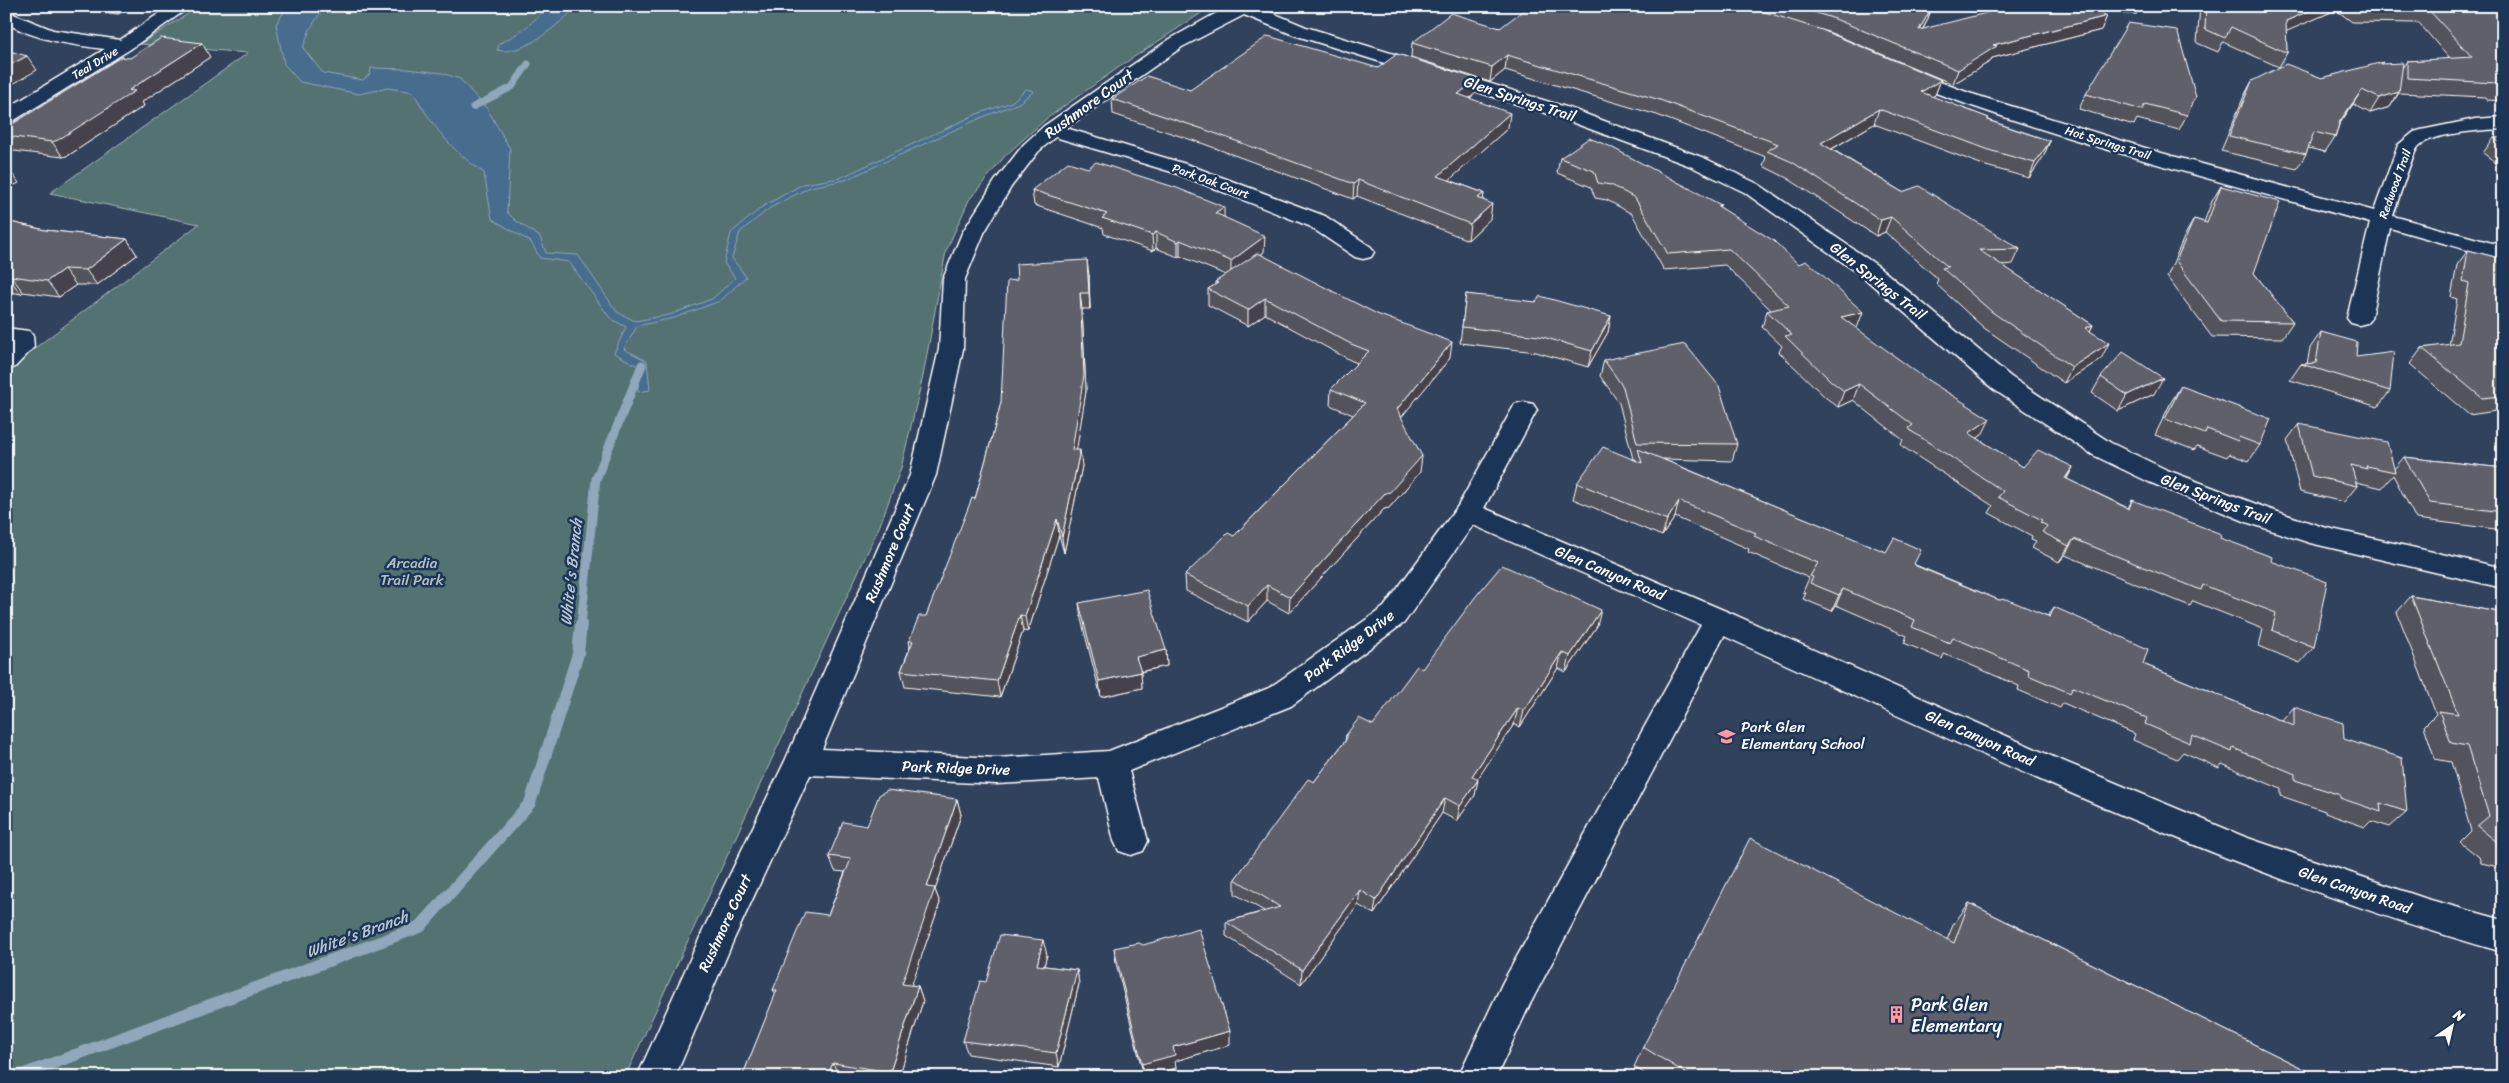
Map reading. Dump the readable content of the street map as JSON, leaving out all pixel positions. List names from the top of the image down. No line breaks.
{"streets":{"street":["Teal Drive","Glen Springs Trail","Rushmore Court","Hot Springs Trail","Park Oak Court","Redwood Trail","Glen Canyon Road","Park Ridge Drive"]},"crossings":[["Glen Springs Trail","Rushmore Court"],["Rushmore Court","Park Oak Court"],["Rushmore Court","Park Ridge Drive"],["Hot Springs Trail","Redwood Trail"],["Glen Canyon Road","Park Ridge Drive"]],"water":["White's Branch"],"parks":["Arcadia Trail Park"],"places":{"school or university":["Park Glen Elementary School"],"building":["Park Glen Elementary"]},"north":"top right"}
